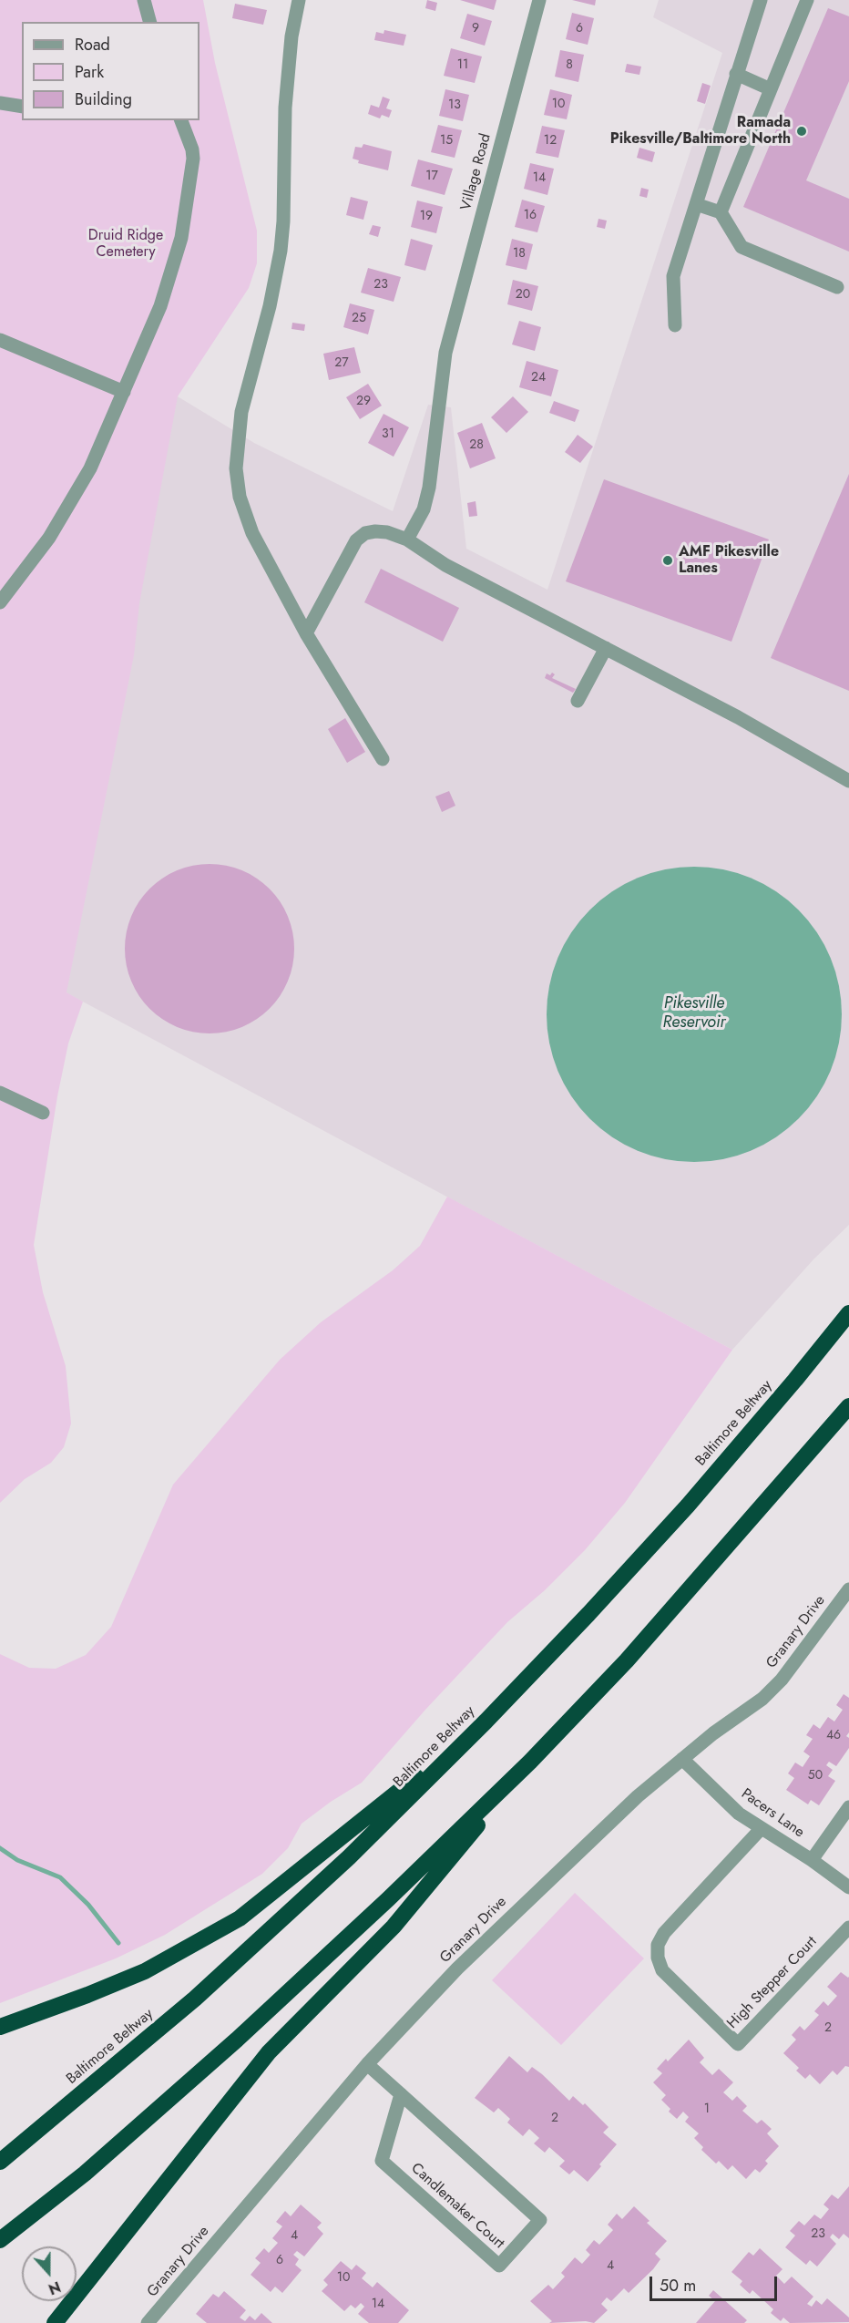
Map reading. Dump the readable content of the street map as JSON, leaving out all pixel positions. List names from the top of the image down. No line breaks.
{"streets":{"highway":["Baltimore Beltway"],"street":["Village Road","Granary Drive","Pacers Lane","High Stepper Court","Candlemaker Court"]},"crossings":[["Granary Drive","Pacers Lane"],["Granary Drive","Candlemaker Court"],["Pacers Lane","High Stepper Court"]],"water":["Pikesville Reservoir"],"parks":["Druid Ridge Cemetery"],"places":["Ramada Pikesville/Baltimore North","AMF Pikesville Lanes"],"house_numbers":["9","6","11","8","10","13","15","12","17","14","16","19","18","23","20","25","27","24","29","31","28","46","50","2","1","2","23","4","6","4","10","14"],"legend":["Road","Park","Building"],"scale_bar":"50 m","north":"bottom"}
